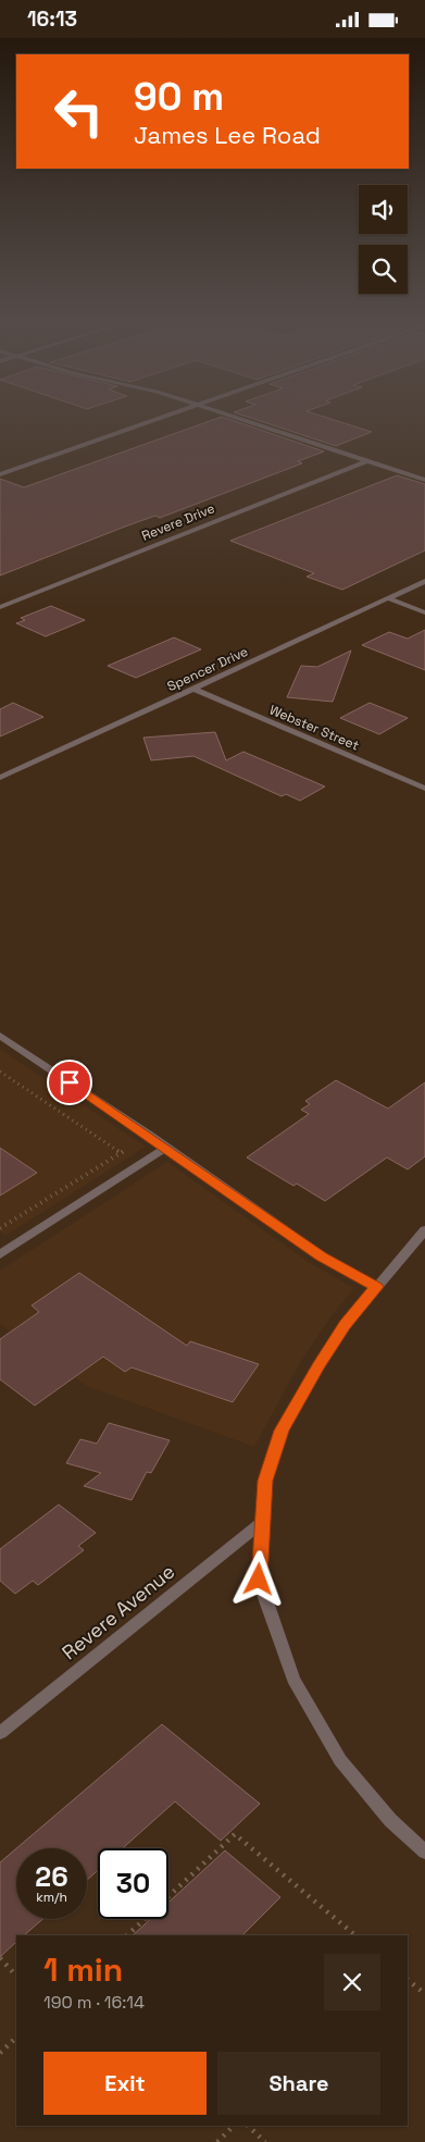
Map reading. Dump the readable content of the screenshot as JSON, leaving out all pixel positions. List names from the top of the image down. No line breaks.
{"streets":{"street":["Revere Drive","Spencer Drive","Webster Street","Revere Avenue"]},"crossings":[["Spencer Drive","Webster Street"]],"page":{"status":"16:13","turn":["90 m","James Lee Road"],"speed":"26 km/h","limit":"30","heading":["1 min","190 m · 16:14"],"buttons":["Exit","Share"]}}
